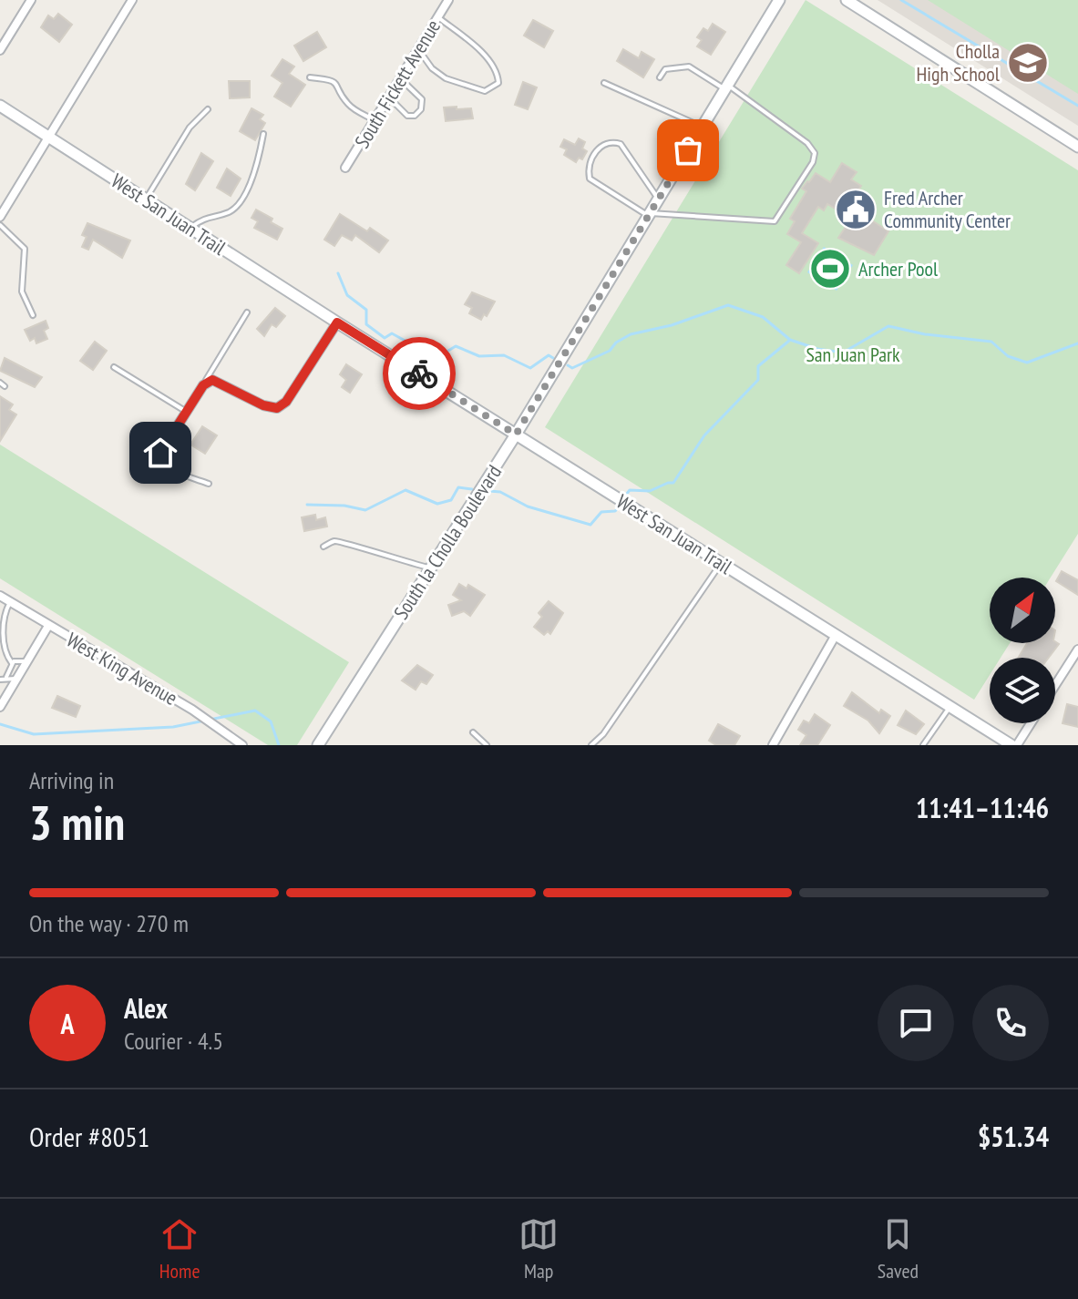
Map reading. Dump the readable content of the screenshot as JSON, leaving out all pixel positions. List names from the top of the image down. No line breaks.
{"streets":{"street":["South Fickett Avenue","West San Juan Trail","South la Cholla Boulevard","West King Avenue"]},"crossings":[["West San Juan Trail","South la Cholla Boulevard"]],"parks":["San Juan Park"],"places":{"school or university":["Cholla High School"],"public building":["Fred Archer Community Center"],"sports":["Archer Pool"]},"north":"top right","page":{"heading":["3 min","Arriving in","11:41–11:46"],"panel":["Alex","Courier · 4.5","Order #8051","$51.34"],"bar":"On the way · 270 m","round":"A","tabs":["Home","Map","Saved"]}}
